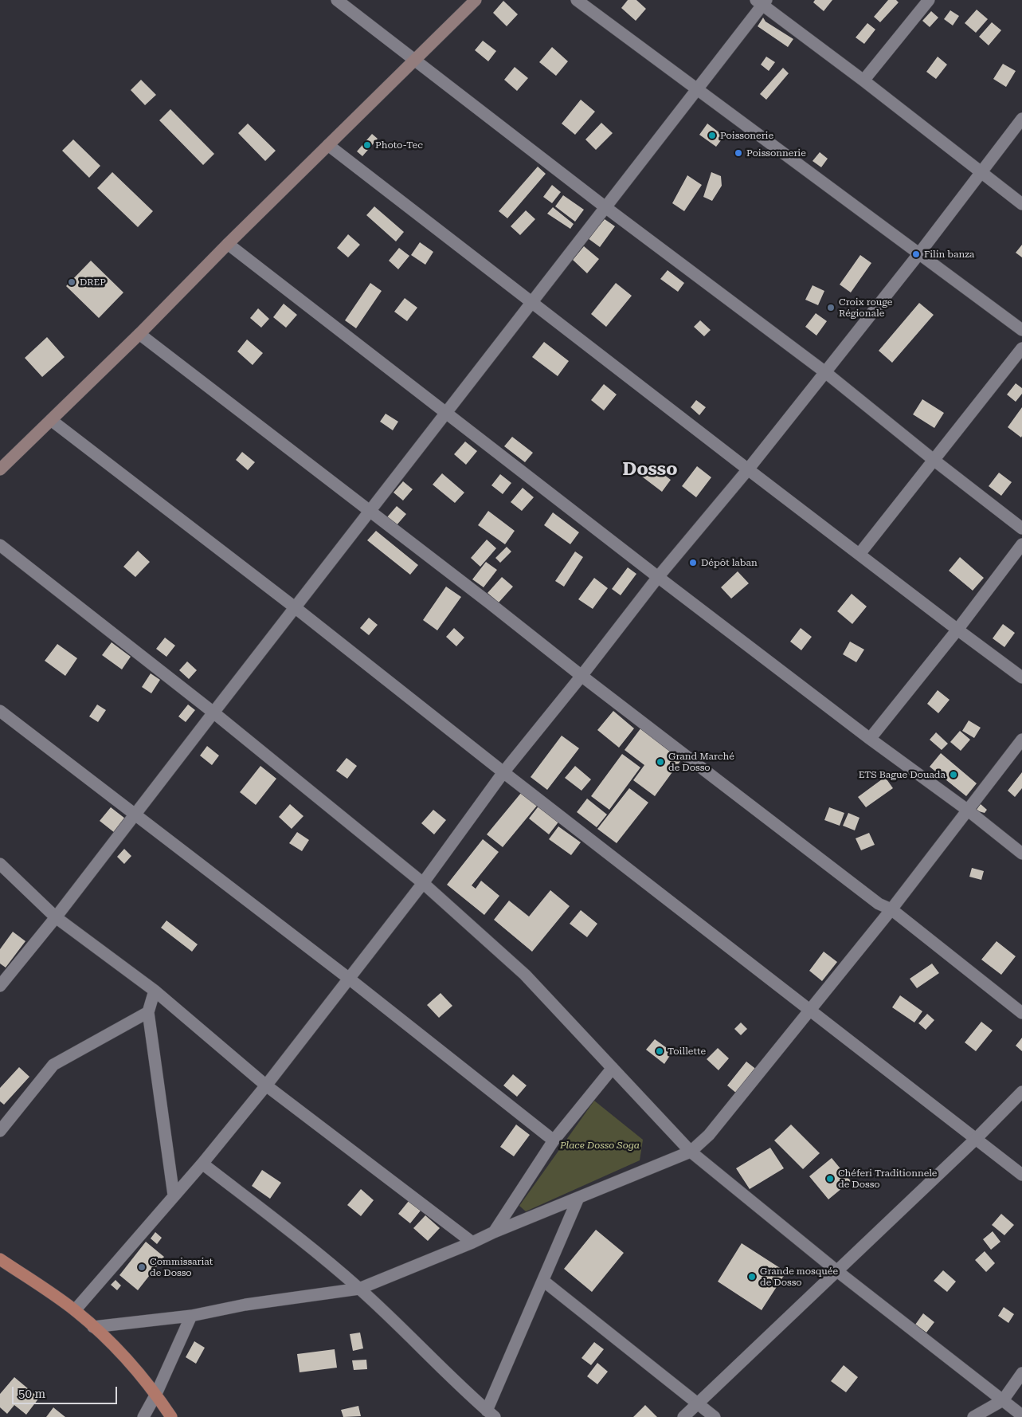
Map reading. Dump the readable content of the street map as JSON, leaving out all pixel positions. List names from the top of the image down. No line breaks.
{"districts":["Dosso"],"parks":["Place Dosso Soga"],"places":["Poissonerie","Photo-Tec","Poissonnerie","Filin banza","DREP","Croix rouge Régionale","Dépôt laban","Grand Marché de Dosso","ETS Bague Douada","Toillette","Chéferi Traditionnele de Dosso","Commissariat de Dosso","Grande mosquée de Dosso"],"scale_bar":"50 m"}
